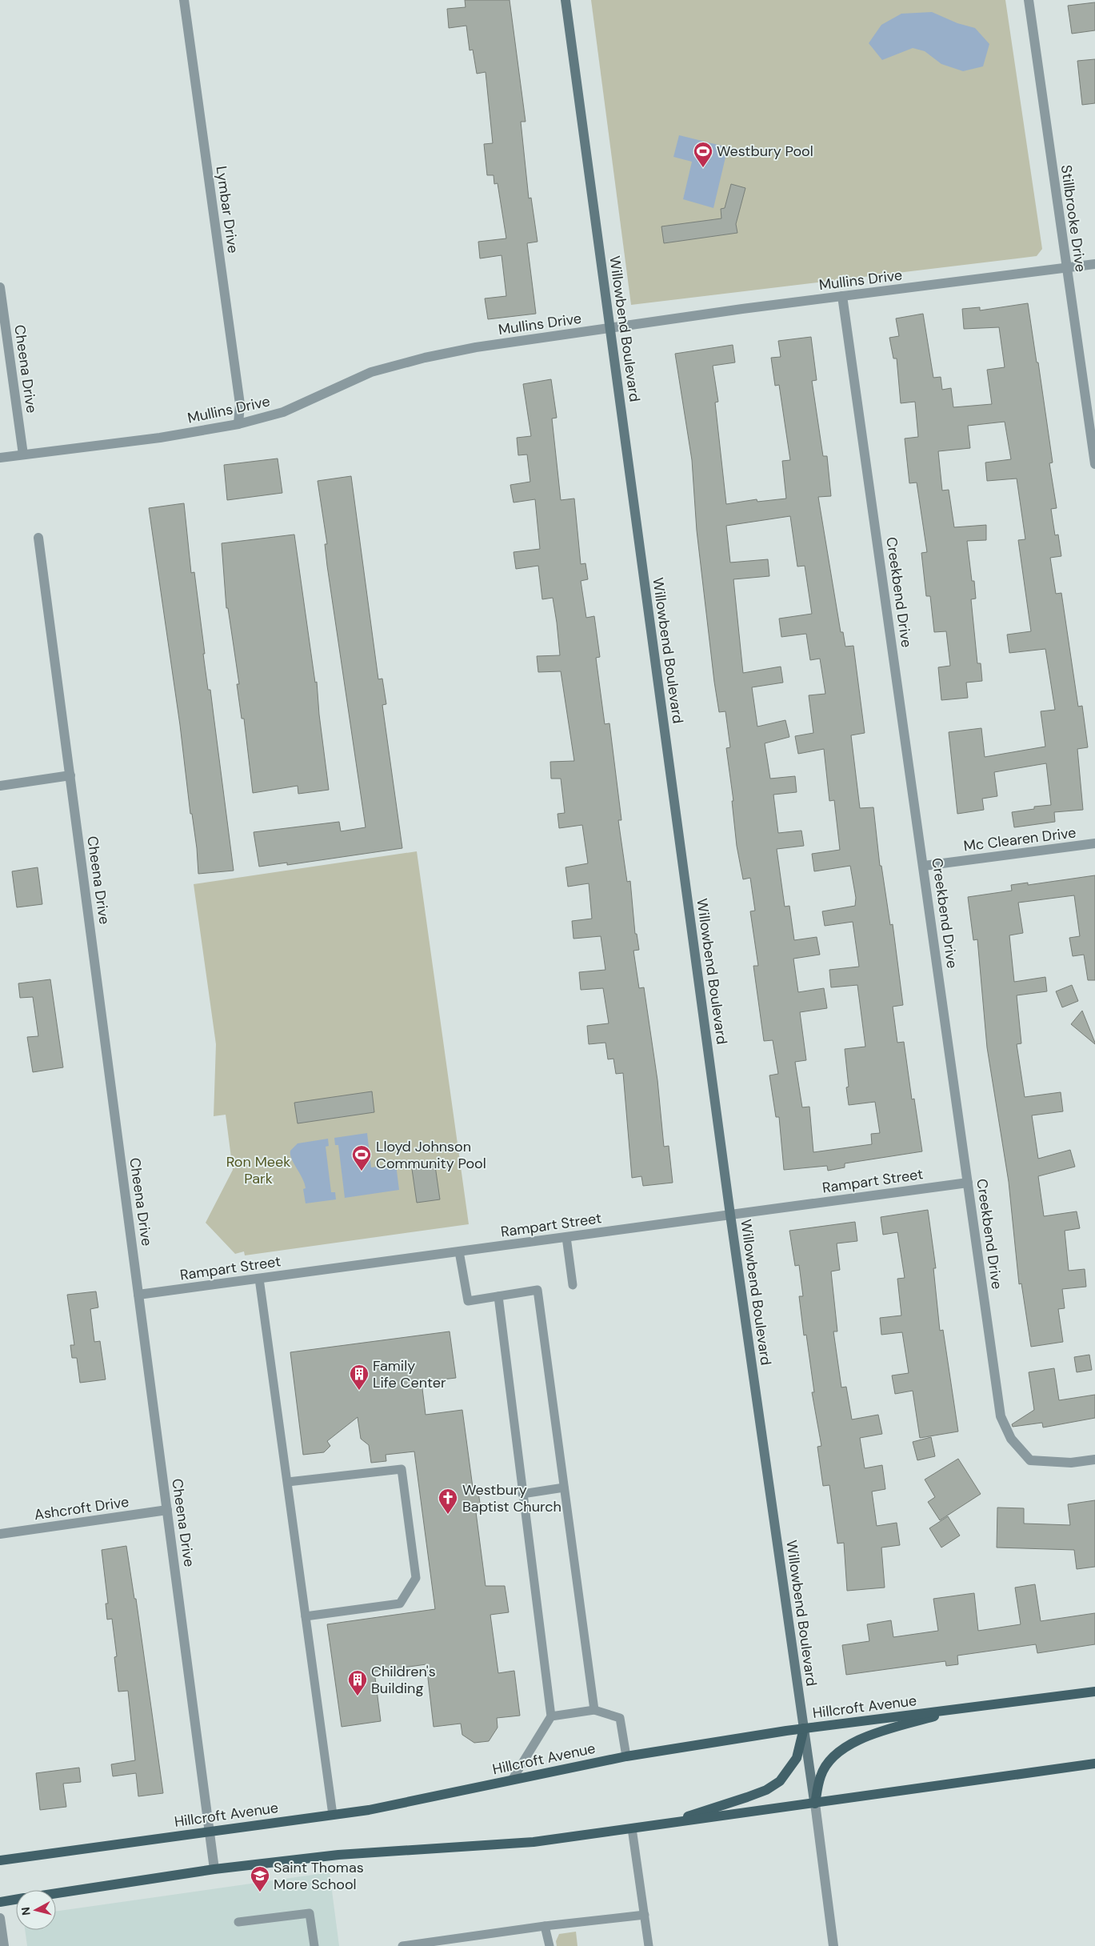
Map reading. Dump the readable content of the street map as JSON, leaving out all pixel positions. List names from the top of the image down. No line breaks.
{"streets":{"main road":["Willowbend Boulevard","Hillcroft Avenue"],"street":["Lymbar Drive","Stillbrooke Drive","Mullins Drive","Cheena Drive","Creekbend Drive","Mc Clearen Drive","Rampart Street","Ashcroft Drive"]},"crossings":[["Lymbar Drive","Mullins Drive"],["Stillbrooke Drive","Mullins Drive"],["Mullins Drive","Willowbend Boulevard"],["Mullins Drive","Cheena Drive"],["Mullins Drive","Creekbend Drive"],["Willowbend Boulevard","Rampart Street"],["Willowbend Boulevard","Hillcroft Avenue"],["Cheena Drive","Rampart Street"],["Cheena Drive","Ashcroft Drive"],["Cheena Drive","Hillcroft Avenue"],["Creekbend Drive","Mc Clearen Drive"],["Creekbend Drive","Rampart Street"]],"parks":["Ron Meek Park"],"places":{"sports":["Westbury Pool","Lloyd Johnson Community Pool"],"building":["Family Life Center","Children's Building"],"church":["Westbury Baptist Church"],"school or university":["Saint Thomas More School"]},"north":"left"}
